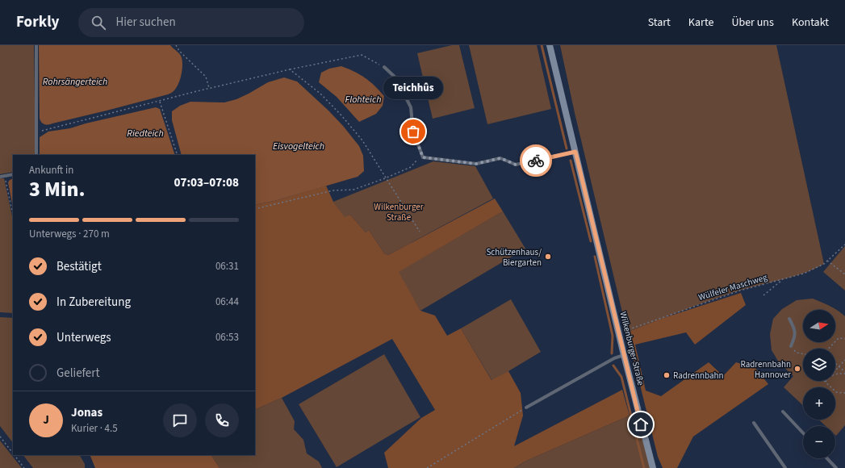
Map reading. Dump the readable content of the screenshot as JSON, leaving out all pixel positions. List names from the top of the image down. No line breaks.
{"streets":{"main road":["Wilkenburger Straße"],"path":["Wülfeler Maschweg"]},"crossings":[["Wülfeler Maschweg","Wilkenburger Straße"]],"water":["Rohrsängerteich","Flohteich","Riedteich","Eisvogelteich"],"parks":["Wilkenburger Straße"],"places":["Teichhûs","Schützenhaus/ Biergarten","Radrennbahn Hannover","Radrennbahn"],"north":"right","page":{"header":"Forkly","search":"Hier suchen","nav":["Start","Karte","Über uns","Kontakt"],"bubble":"Teichhûs","heading":["3 Min.","Ankunft in","07:03–07:08"],"panel":["Jonas","Kurier · 4.5"],"bar":"Unterwegs · 270 m","list":[["Bestätigt","06:31"],["In Zubereitung","06:44"],["Unterwegs","06:53"],"Geliefert"],"map_buttons":["+","−"],"round":"J"}}
